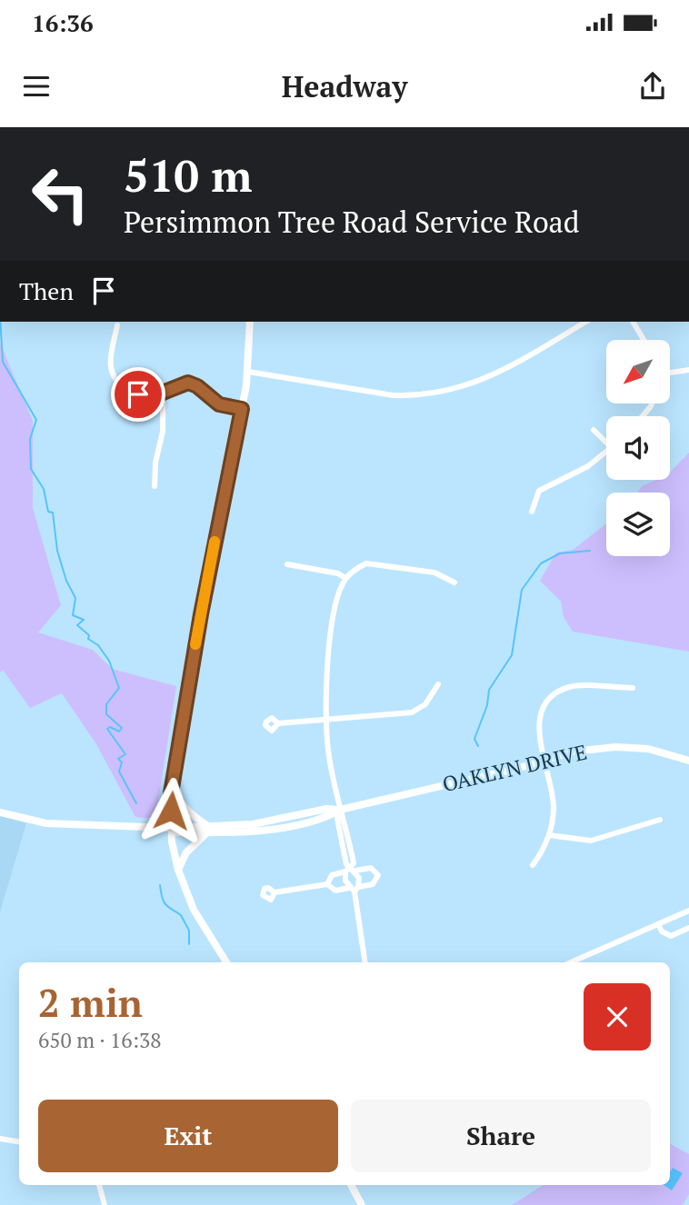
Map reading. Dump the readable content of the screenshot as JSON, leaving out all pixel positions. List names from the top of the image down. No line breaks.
{"streets":{"main road":["OAKLYN DRIVE"]},"north":"bottom left","page":{"status":"16:36","header":"Headway","turn":["510 m","Persimmon Tree Road Service Road"],"then":"Then","heading":["2 min","650 m · 16:38"],"buttons":["Exit","Share"]}}
